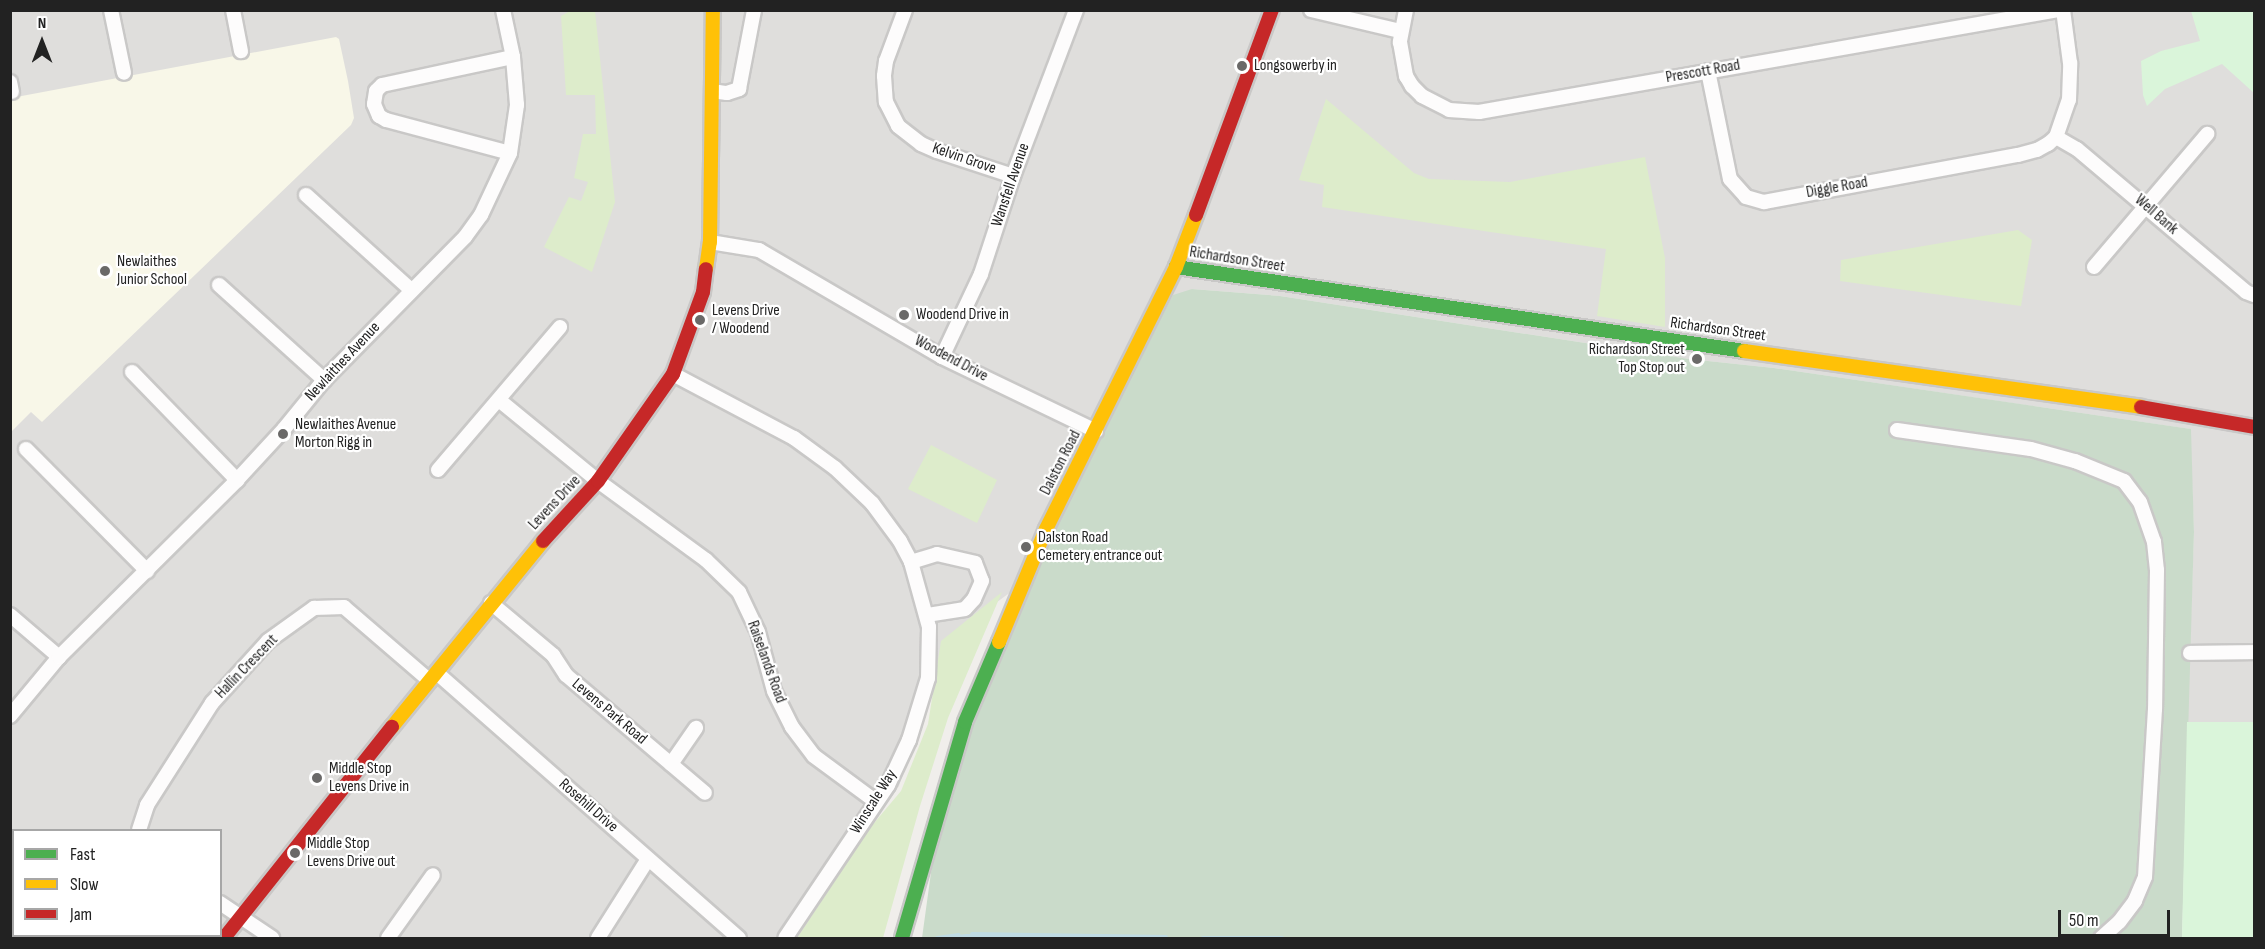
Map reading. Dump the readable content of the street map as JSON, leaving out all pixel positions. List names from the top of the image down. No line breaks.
{"streets":{"street":["Prescott Road","Kelvin Grove","Wansfell Avenue","Diggle Road","Well Bank","Richardson Street","Woodend Drive","Newlaithes Avenue","Dalston Road","Levens Drive","Raiselands Road","Hallin Crescent","Levens Park Road","Winscale Way","Rosehill Drive"]},"crossings":[["Prescott Road","Diggle Road"],["Kelvin Grove","Wansfell Avenue"],["Wansfell Avenue","Woodend Drive"],["Diggle Road","Well Bank"],["Richardson Street","Dalston Road"],["Woodend Drive","Dalston Road"],["Woodend Drive","Levens Drive"],["Levens Drive","Raiselands Road"],["Levens Drive","Hallin Crescent"],["Levens Drive","Levens Park Road"],["Levens Drive","Winscale Way"],["Levens Drive","Rosehill Drive"],["Raiselands Road","Winscale Way"],["Hallin Crescent","Rosehill Drive"]],"places":["Longsowerby in","Newlaithes Junior School","Woodend Drive in","Levens Drive / Woodend","Richardson Street Top Stop out","Newlaithes Avenue Morton Rigg in","Dalston Road Cemetery entrance out","Middle Stop Levens Drive in","Middle Stop Levens Drive out"],"legend":["Fast","Slow","Jam"],"scale_bar":"50 m","north":"top"}
